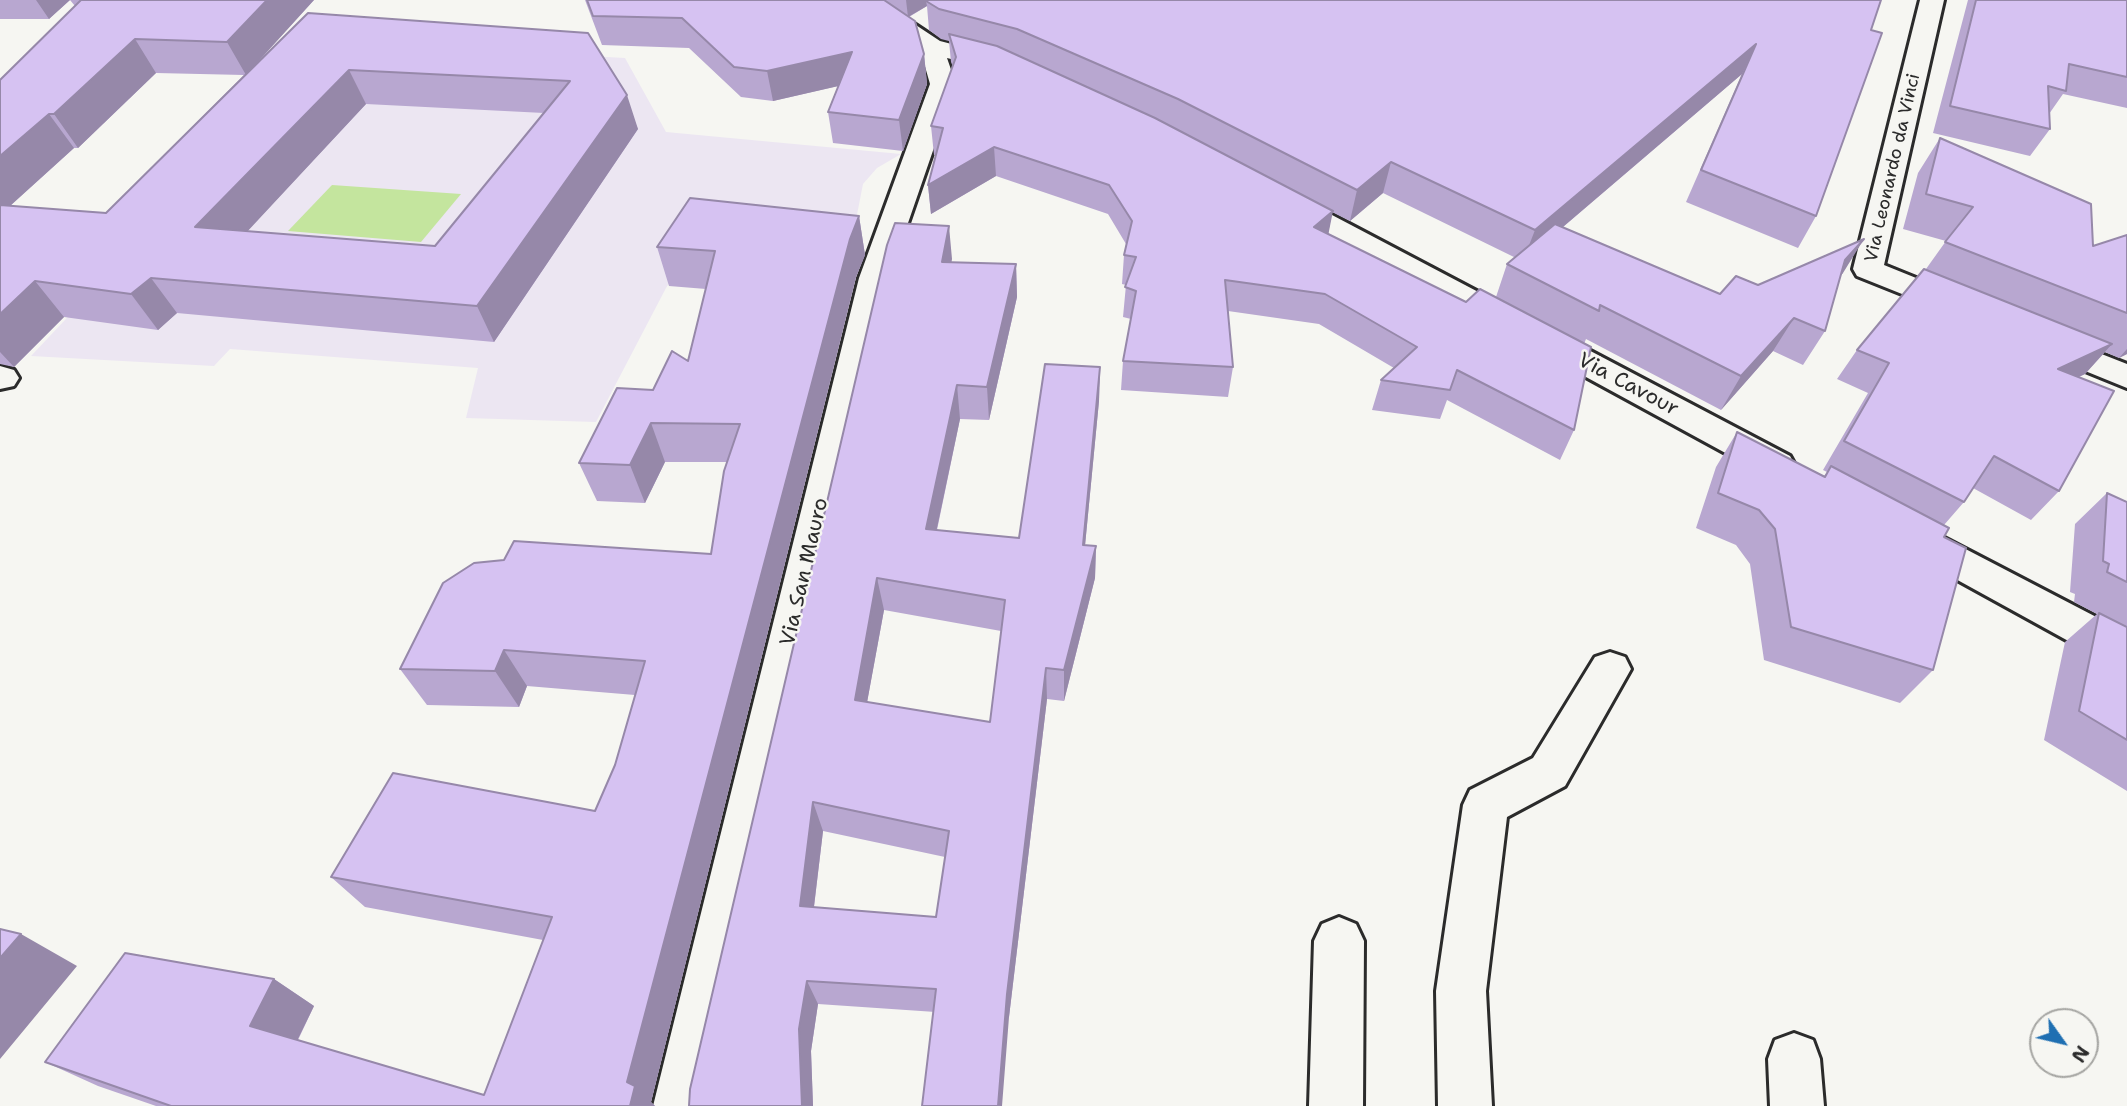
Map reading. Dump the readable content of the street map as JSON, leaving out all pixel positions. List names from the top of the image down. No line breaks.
{"streets":{"street":["Via Leonardo da Vinci","Via Cavour","Via San Mauro"]},"north":"bottom right"}
